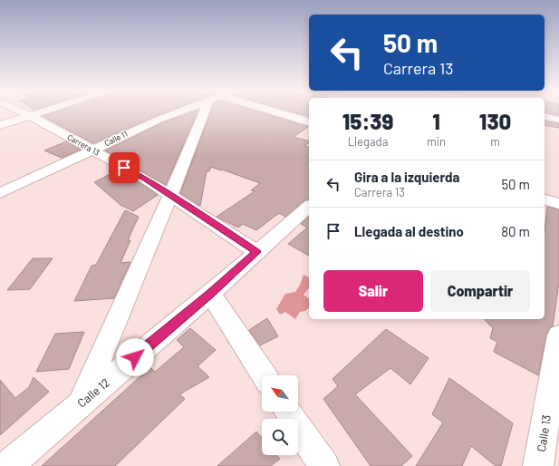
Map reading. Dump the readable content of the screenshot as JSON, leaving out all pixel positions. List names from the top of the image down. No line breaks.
{"streets":{"street":["Calle 11","Carrera 13","Calle 12","Calle 13"]},"crossings":[["Calle 11","Carrera 13"],["Carrera 13","Calle 12"]],"north":"top left","page":{"turn":["50 m","Carrera 13"],"eta":["15:39","Llegada","1","min","130","m"],"list":[{"name":"Gira a la izquierda","note":"Carrera 13","value":"50 m"},{"name":"Llegada al destino","value":"80 m"}],"buttons":["Salir","Compartir"]}}
